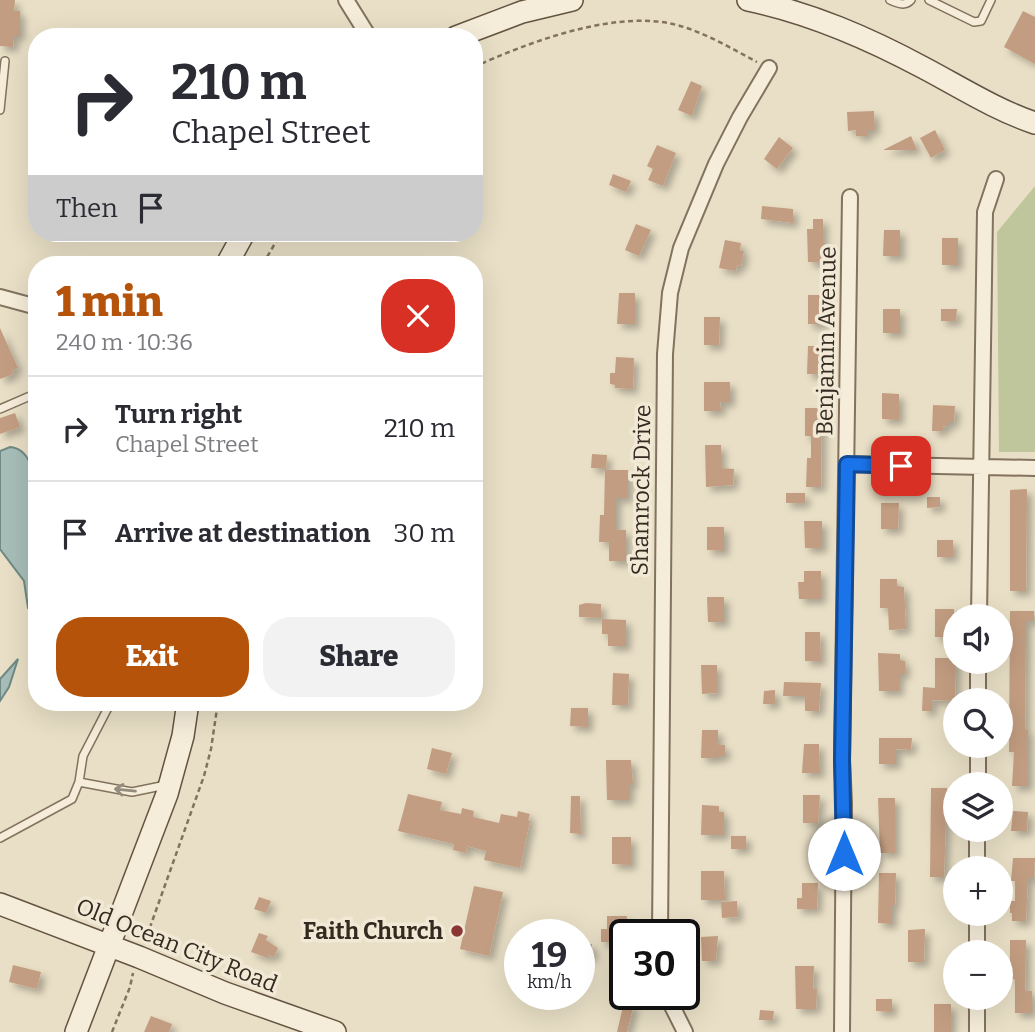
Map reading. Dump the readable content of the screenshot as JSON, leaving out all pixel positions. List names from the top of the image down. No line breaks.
{"streets":{"main road":["Old Ocean City Road"],"street":["Benjamin Avenue","Shamrock Drive"]},"places":["Faith Church"],"page":{"turn":["210 m","Chapel Street"],"then":"Then","heading":["1 min","240 m · 10:36"],"list":[{"name":"Turn right","note":"Chapel Street","value":"210 m"},{"name":"Arrive at destination","value":"30 m"}],"buttons":["Exit","Share"],"map_buttons":["+","−"],"speed":"19 km/h","limit":"30"}}
